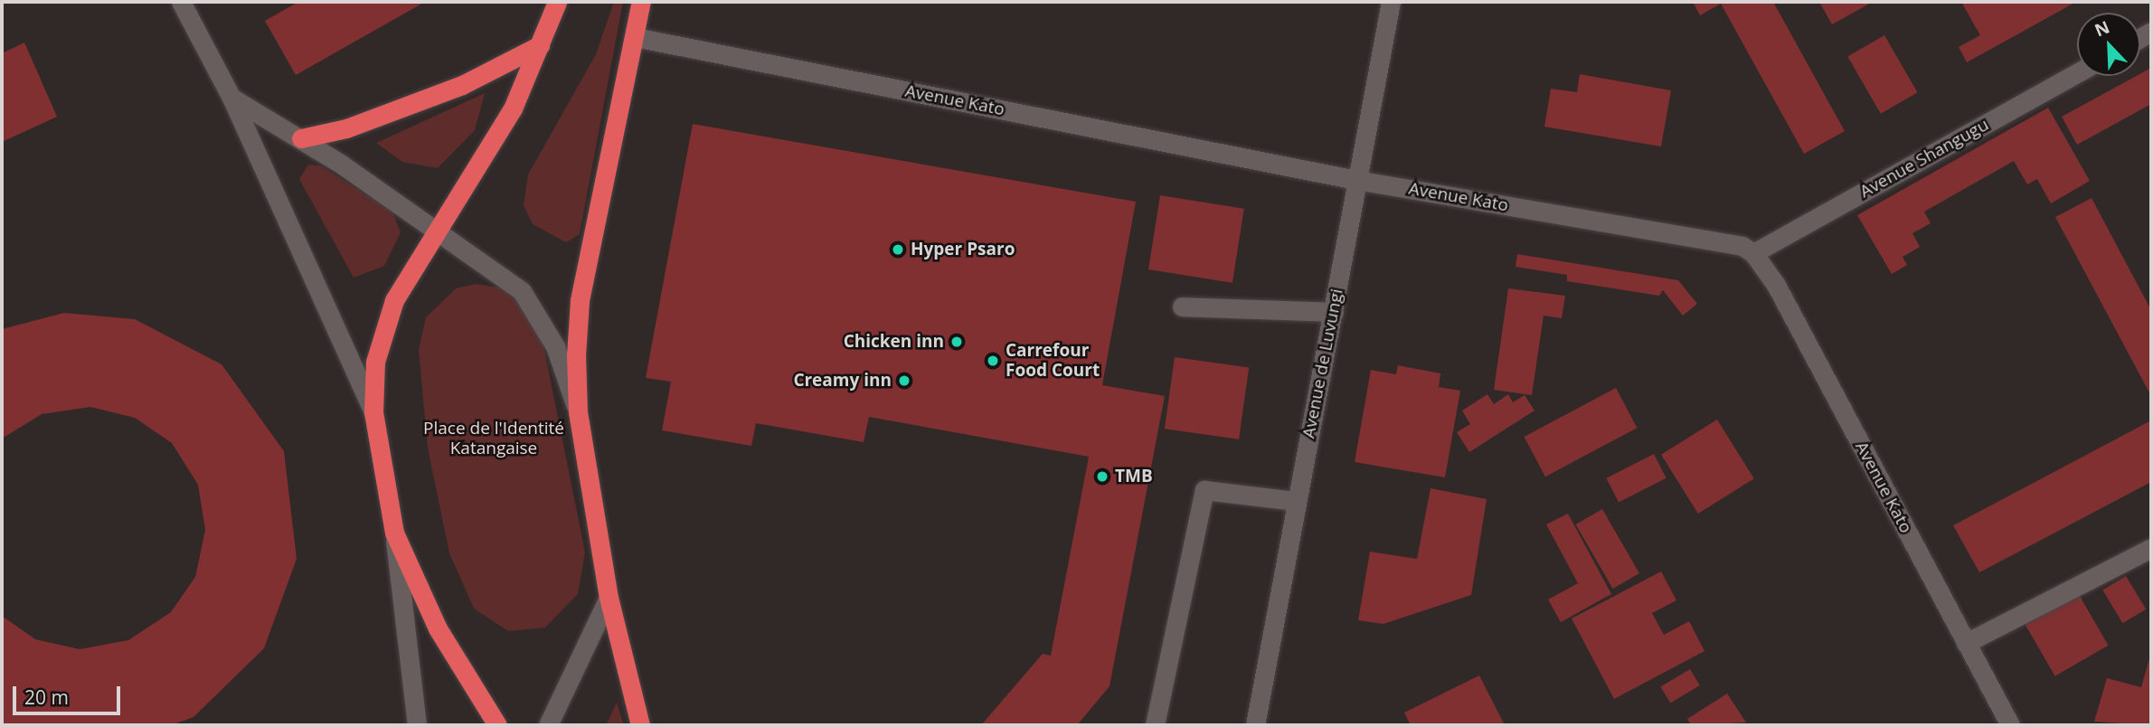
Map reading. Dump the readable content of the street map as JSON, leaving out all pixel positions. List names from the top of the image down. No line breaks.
{"streets":{"street":["Avenue Kato","Avenue Shangugu","Avenue de Luvungi"]},"crossings":[["Avenue Kato","Avenue Shangugu"],["Avenue Kato","Avenue de Luvungi"]],"parks":["Place de l'Identité Katangaise"],"places":["Hyper Psaro","Chicken inn","Carrefour Food Court","Creamy inn","TMB"],"scale_bar":"20 m","north":"top left"}
